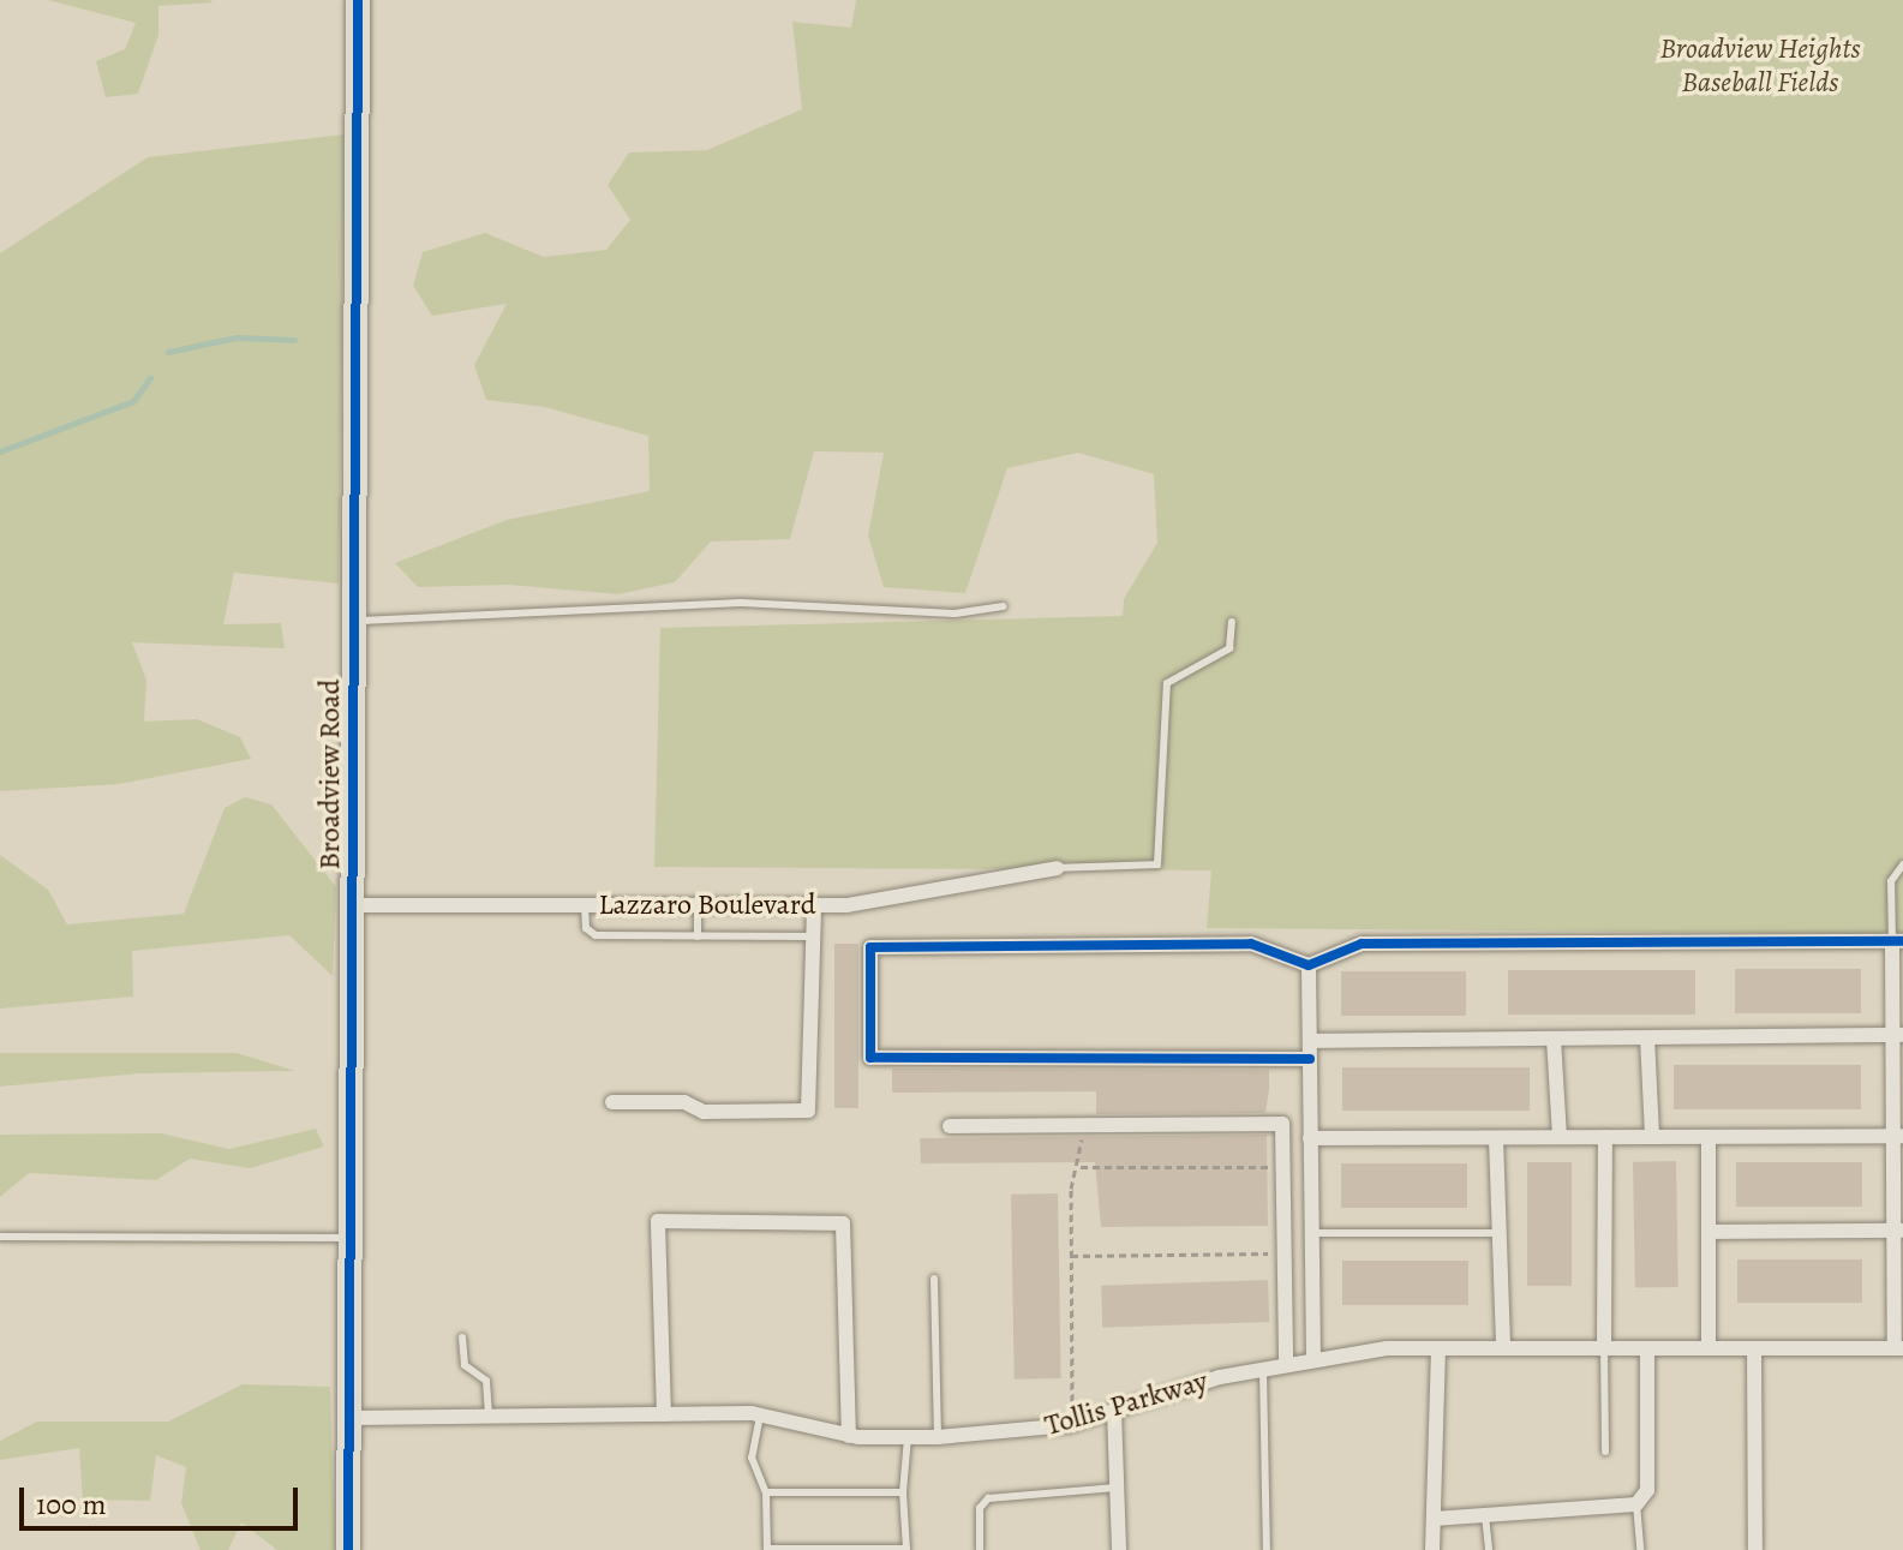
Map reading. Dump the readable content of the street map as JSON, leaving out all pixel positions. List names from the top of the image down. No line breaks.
{"streets":{"main road":["Broadview Road"],"street":["Lazzaro Boulevard","Tollis Parkway"]},"crossings":[["Broadview Road","Lazzaro Boulevard"],["Broadview Road","Tollis Parkway"]],"parks":["Broadview Heights Baseball Fields"],"scale_bar":"100 m"}
